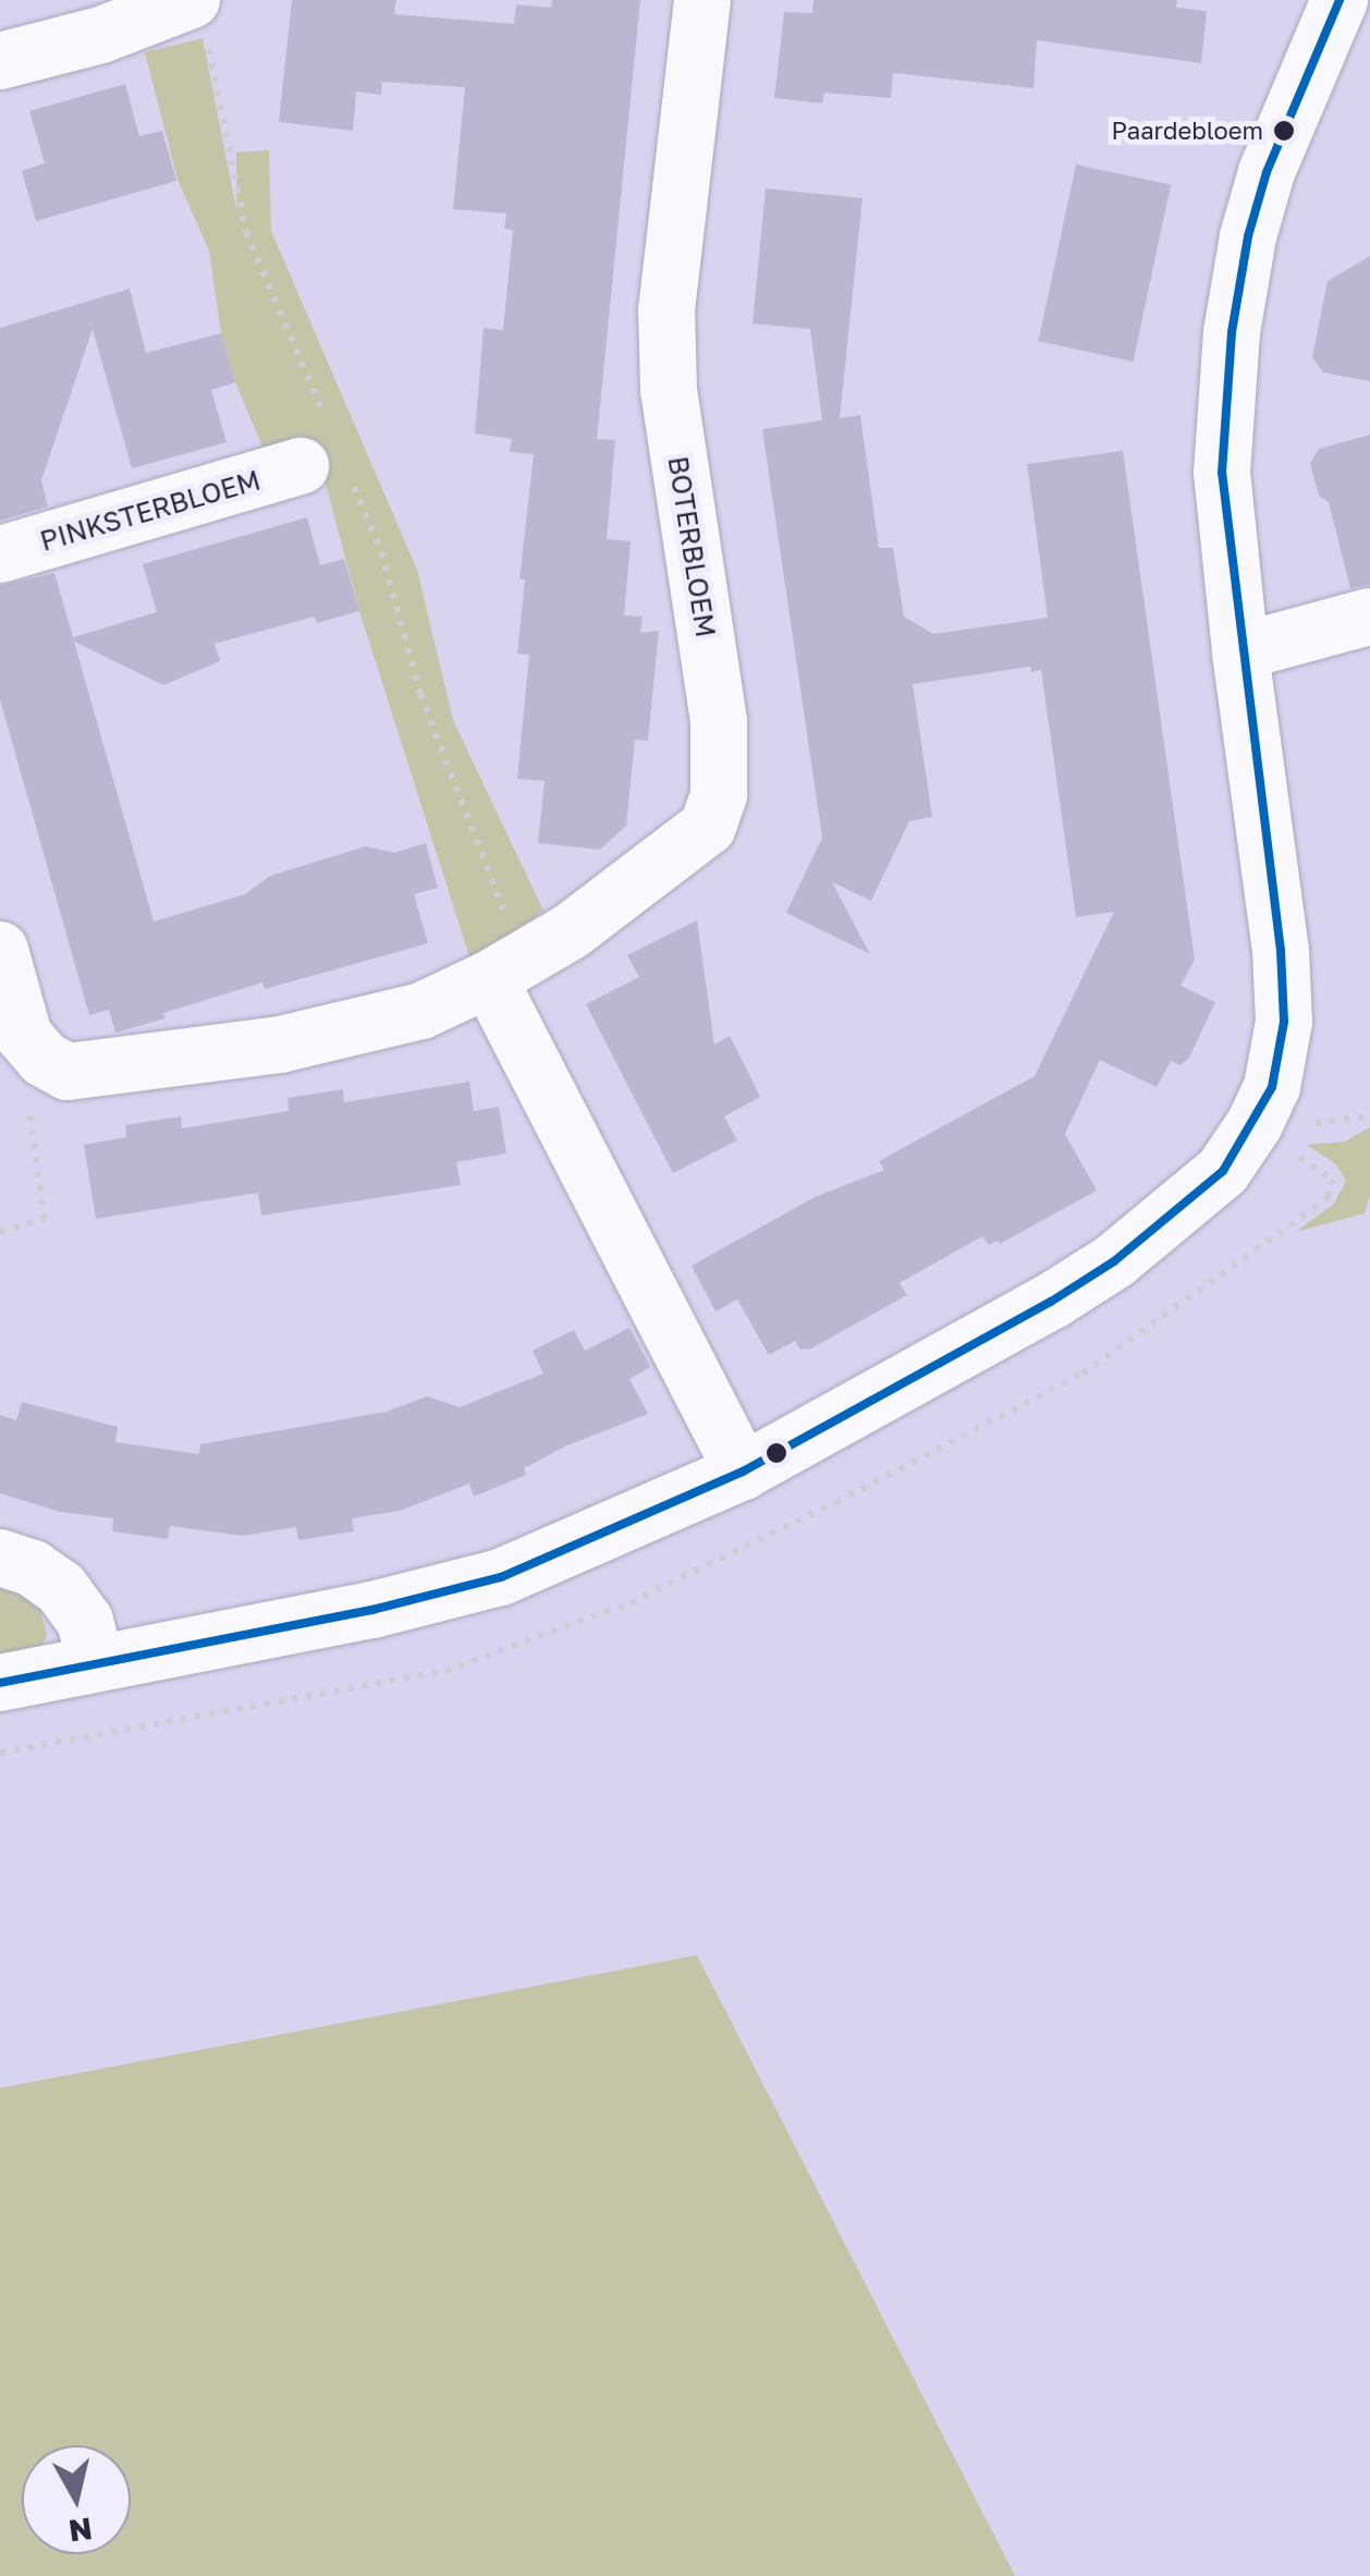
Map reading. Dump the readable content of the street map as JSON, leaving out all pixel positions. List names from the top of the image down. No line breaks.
{"streets":{"street":["PINKSTERBLOEM","BOTERBLOEM"]},"places":["Paardebloem"],"north":"bottom"}
